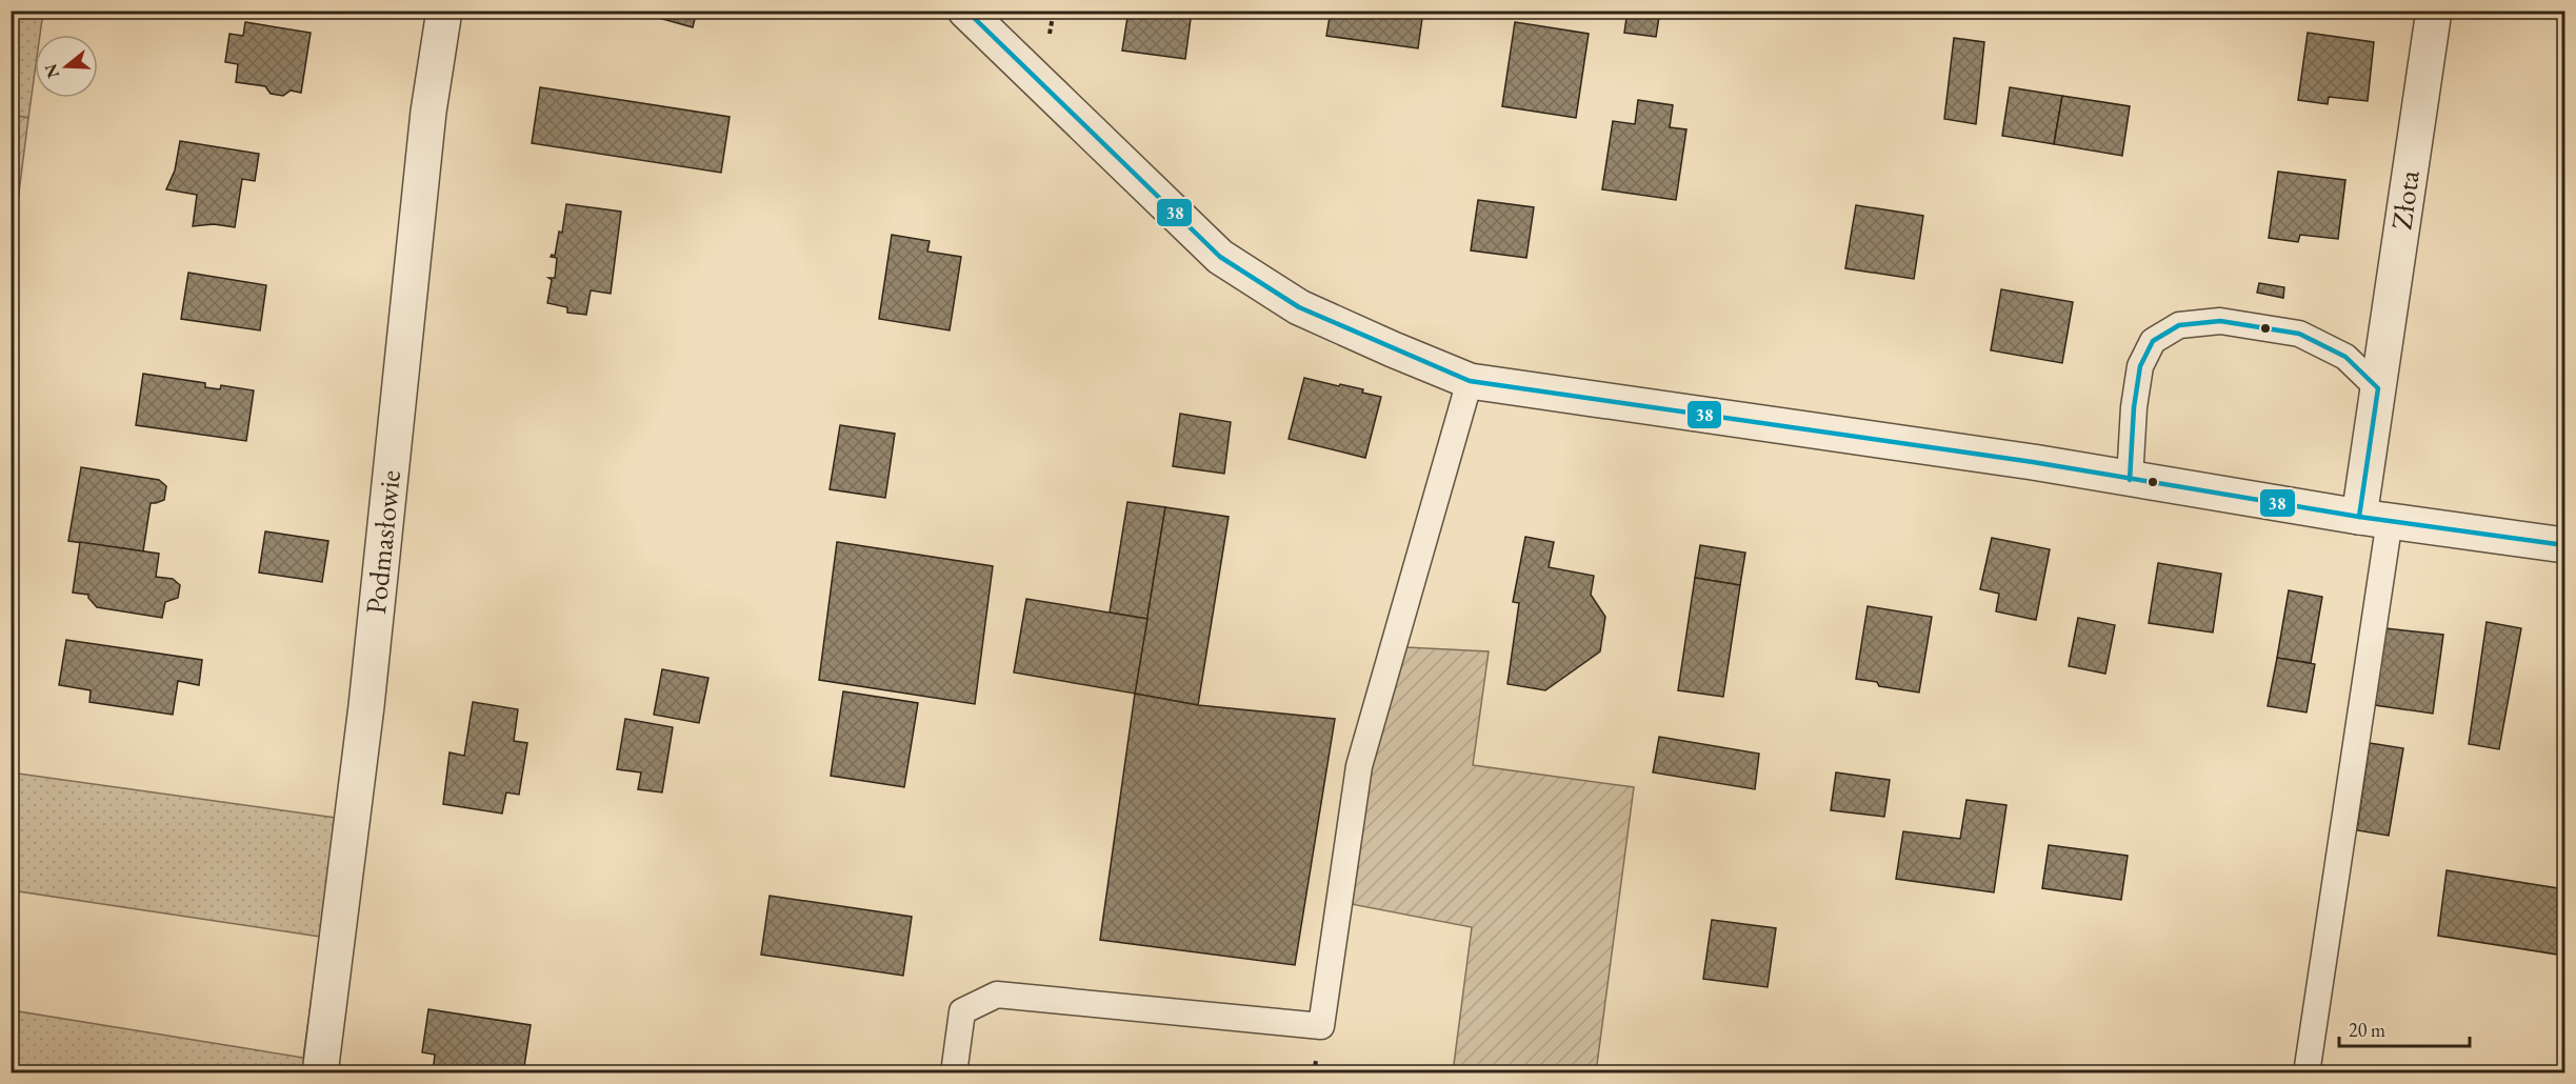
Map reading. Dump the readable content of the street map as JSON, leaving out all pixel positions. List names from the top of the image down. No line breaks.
{"streets":{"street":["Złota","Podmasłowie"]},"lines":["transit line 38"],"scale_bar":"20 m","north":"left"}
